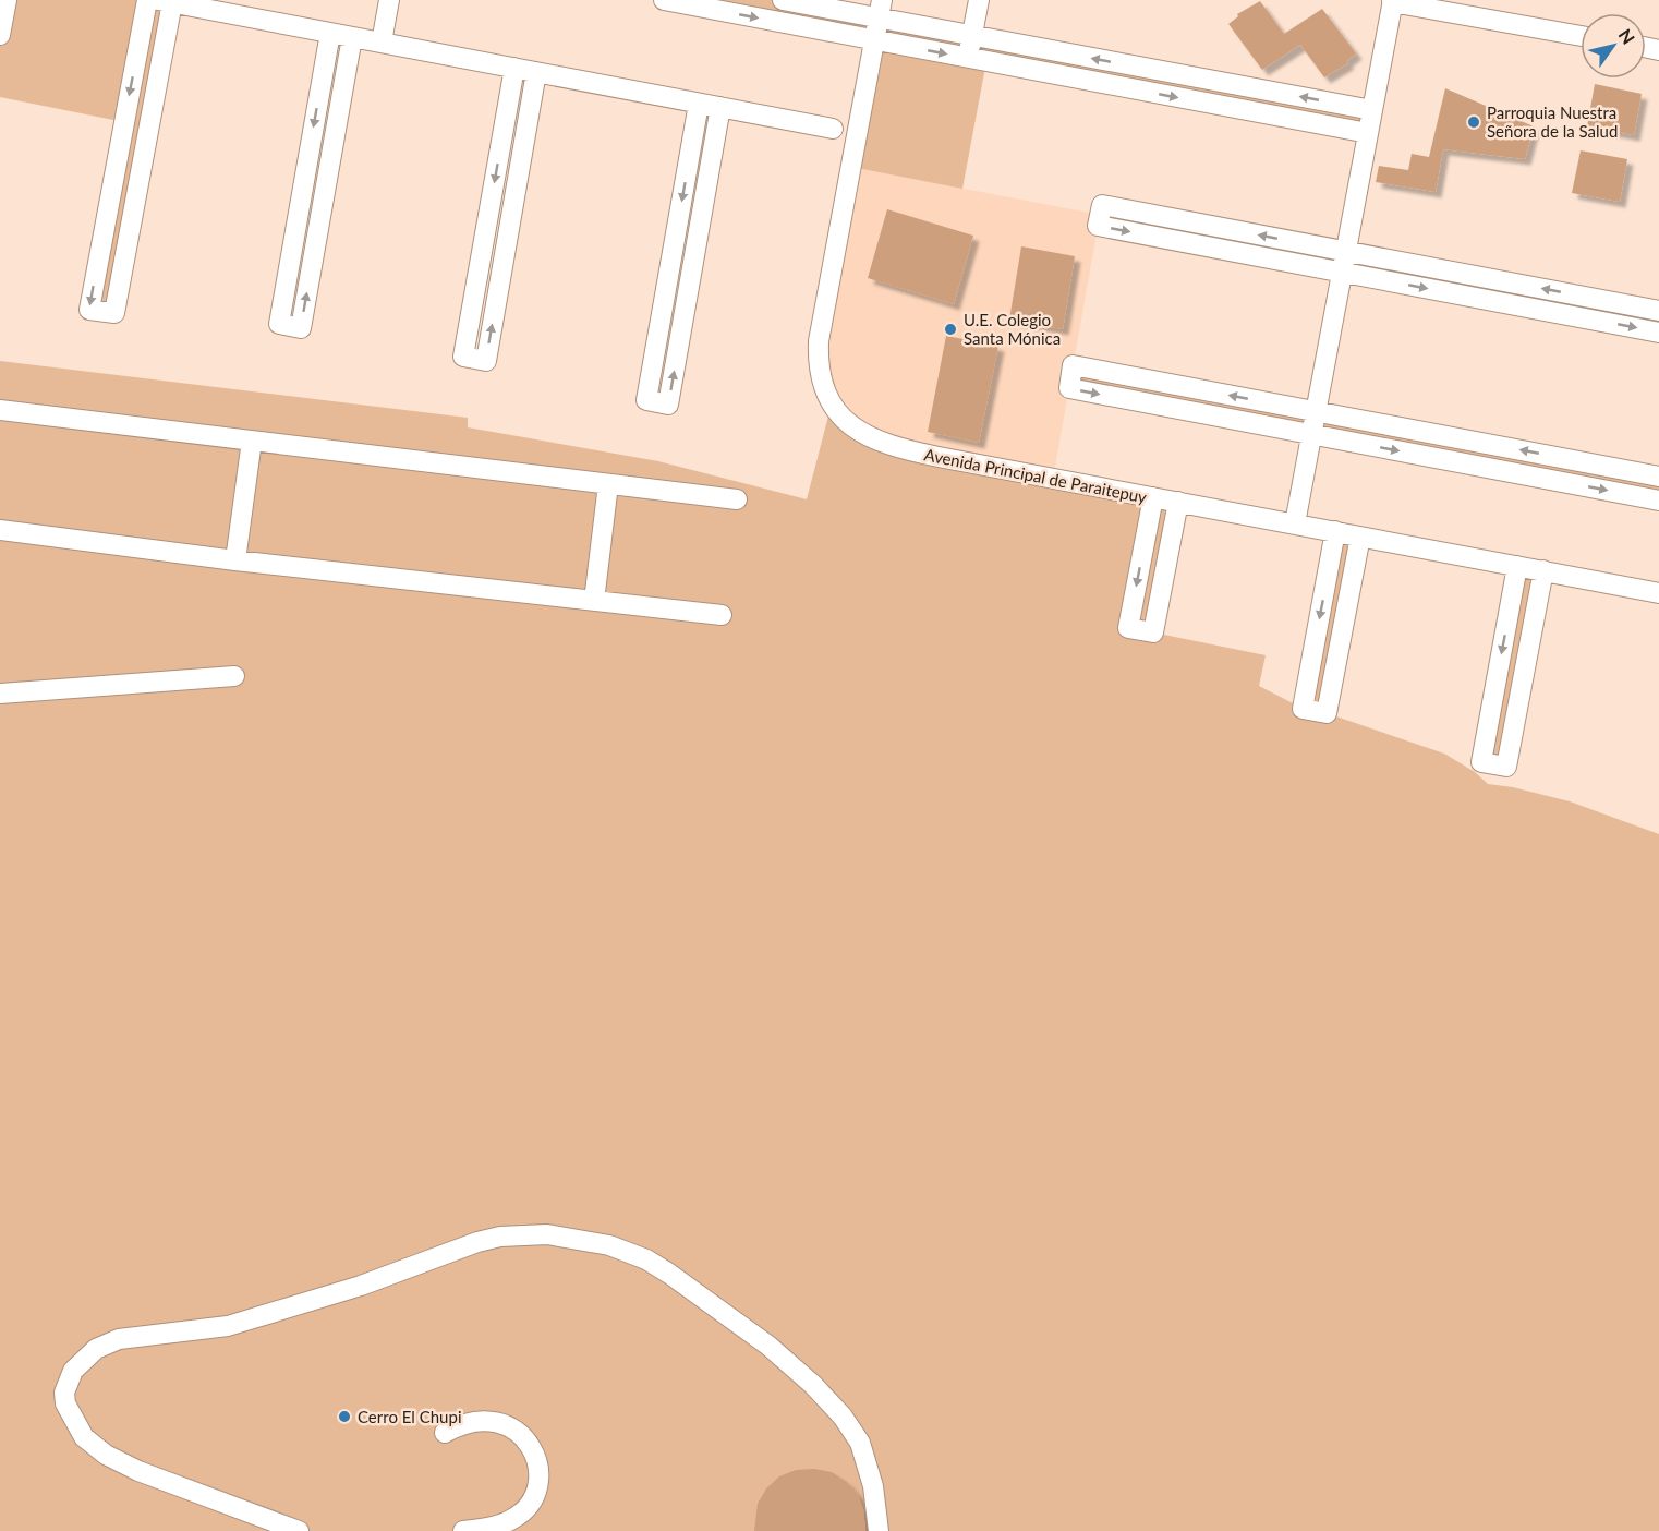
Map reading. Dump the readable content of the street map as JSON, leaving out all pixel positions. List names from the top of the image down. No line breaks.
{"streets":{"street":["Avenida Principal de Paraitepuy"]},"places":["Parroquia Nuestra Señora de la Salud","U.E. Colegio Santa Mónica","Cerro El Chupi"],"north":"top right"}
